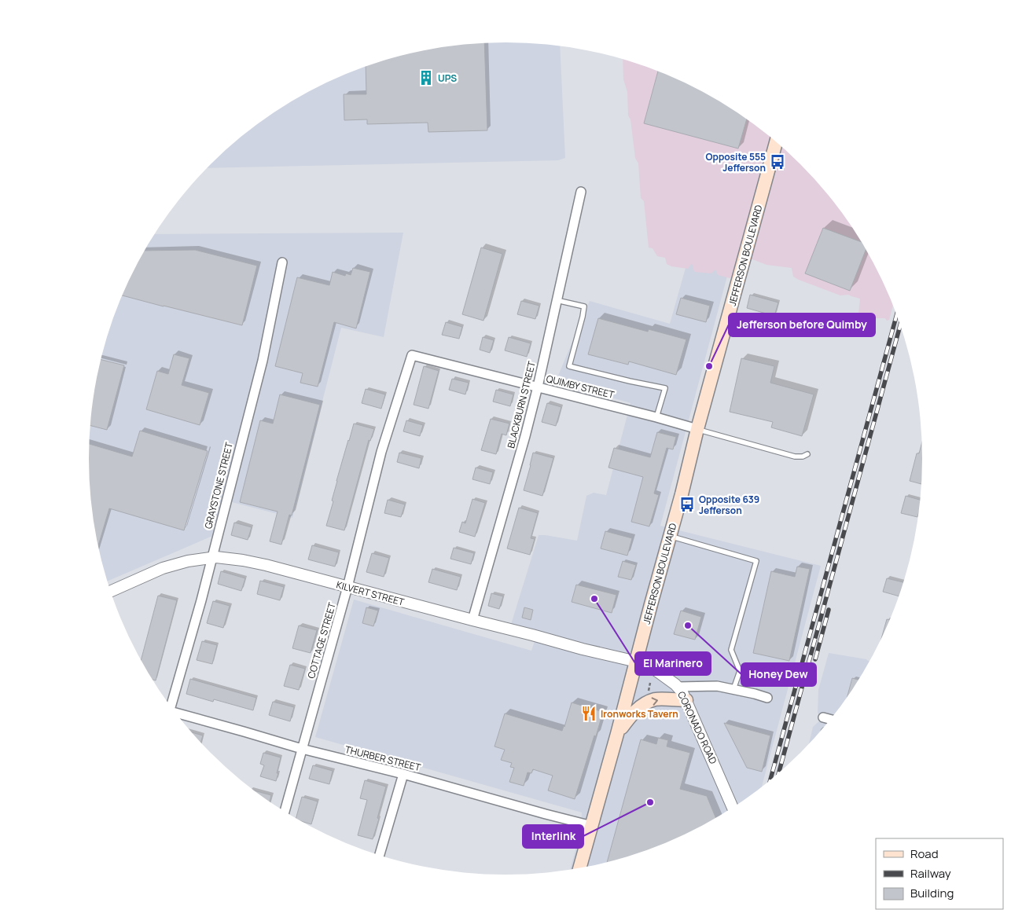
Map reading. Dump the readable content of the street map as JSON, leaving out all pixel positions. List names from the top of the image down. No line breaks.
{"streets":{"main road":["JEFFERSON BOULEVARD"],"street":["QUIMBY STREET","BLACKBURN STREET","GRAYSTONE STREET","KILVERT STREET","COTTAGE STREET","CORONADO ROAD","THURBER STREET"]},"crossings":[["JEFFERSON BOULEVARD","QUIMBY STREET"],["JEFFERSON BOULEVARD","KILVERT STREET"],["JEFFERSON BOULEVARD","CORONADO ROAD"],["JEFFERSON BOULEVARD","THURBER STREET"],["QUIMBY STREET","BLACKBURN STREET"],["QUIMBY STREET","COTTAGE STREET"],["BLACKBURN STREET","KILVERT STREET"],["GRAYSTONE STREET","KILVERT STREET"],["KILVERT STREET","COTTAGE STREET"],["KILVERT STREET","CORONADO ROAD"],["COTTAGE STREET","THURBER STREET"]],"places":{"building":["UPS"],"bus stop":["Opposite 555 Jefferson","Opposite 639 Jefferson"],"other":["Jefferson before Quimby","El Marinero","Honey Dew","Interlink"],"restaurant":["Ironworks Tavern"]},"legend":["Road","Railway","Building"]}
